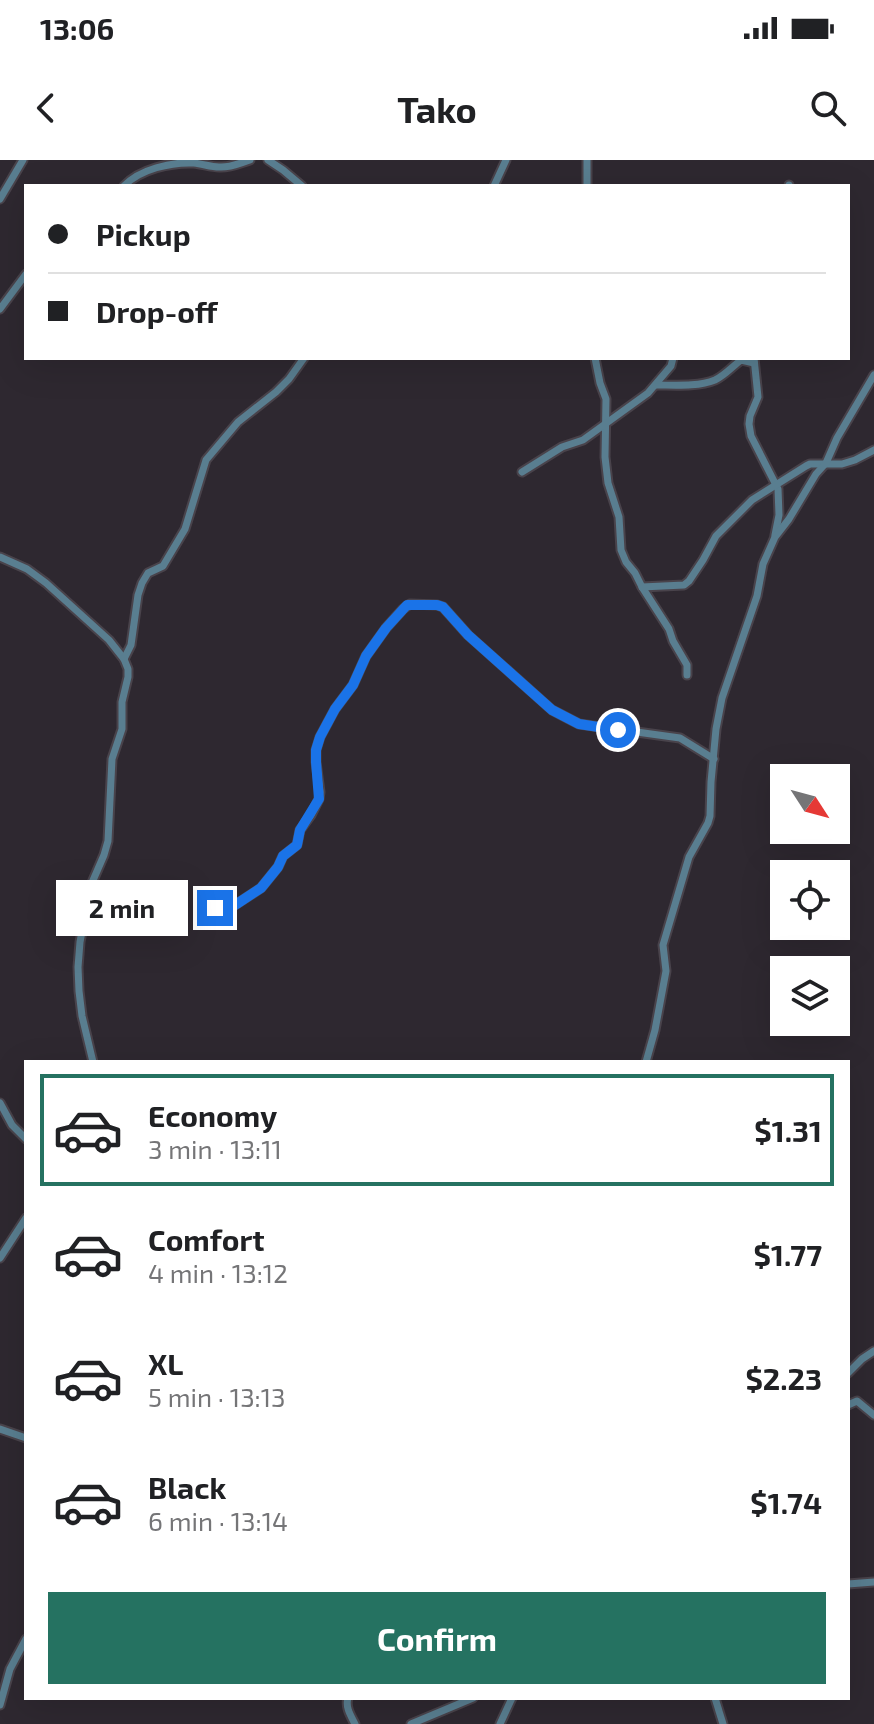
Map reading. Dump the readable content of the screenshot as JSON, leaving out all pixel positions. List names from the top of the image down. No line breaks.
{"north":"bottom right","page":{"status":"13:06","header":"Tako","banner":["Pickup","Drop-off"],"bubble":"2 min","list":[{"name":"Economy","note":"3 min · 13:11","value":"$1.31"},{"name":"Comfort","note":"4 min · 13:12","value":"$1.77"},{"name":"XL","note":"5 min · 13:13","value":"$2.23"},{"name":"Black","note":"6 min · 13:14","value":"$1.74"}],"buttons":"Confirm"}}
